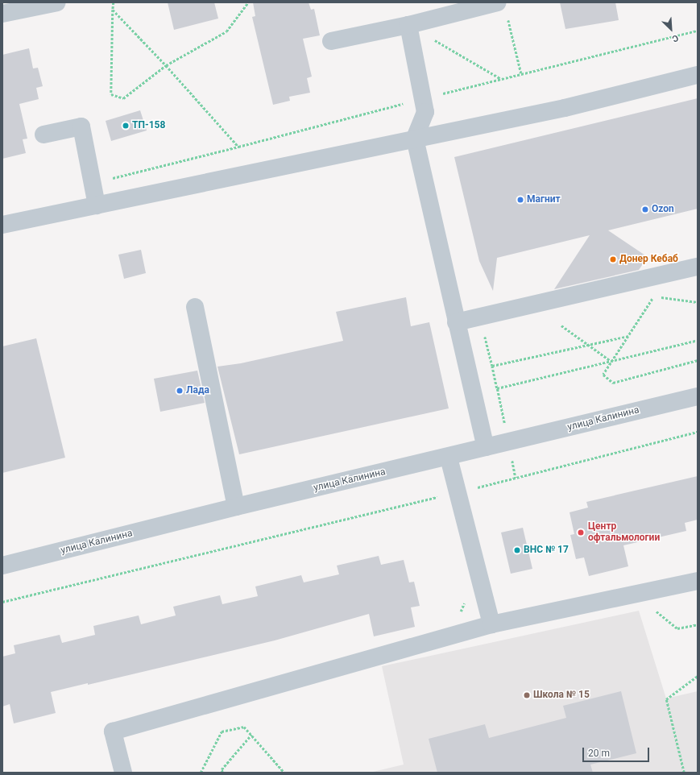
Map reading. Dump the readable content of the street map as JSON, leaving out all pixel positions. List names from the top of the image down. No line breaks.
{"streets":{"street":["улица Калинина"]},"places":["ТП-158","Магнит","Ozon","Донер Кебаб","Лада","Центр офтальмологии","ВНС № 17","Школа № 15"],"scale_bar":"20 m","north":"bottom right"}
